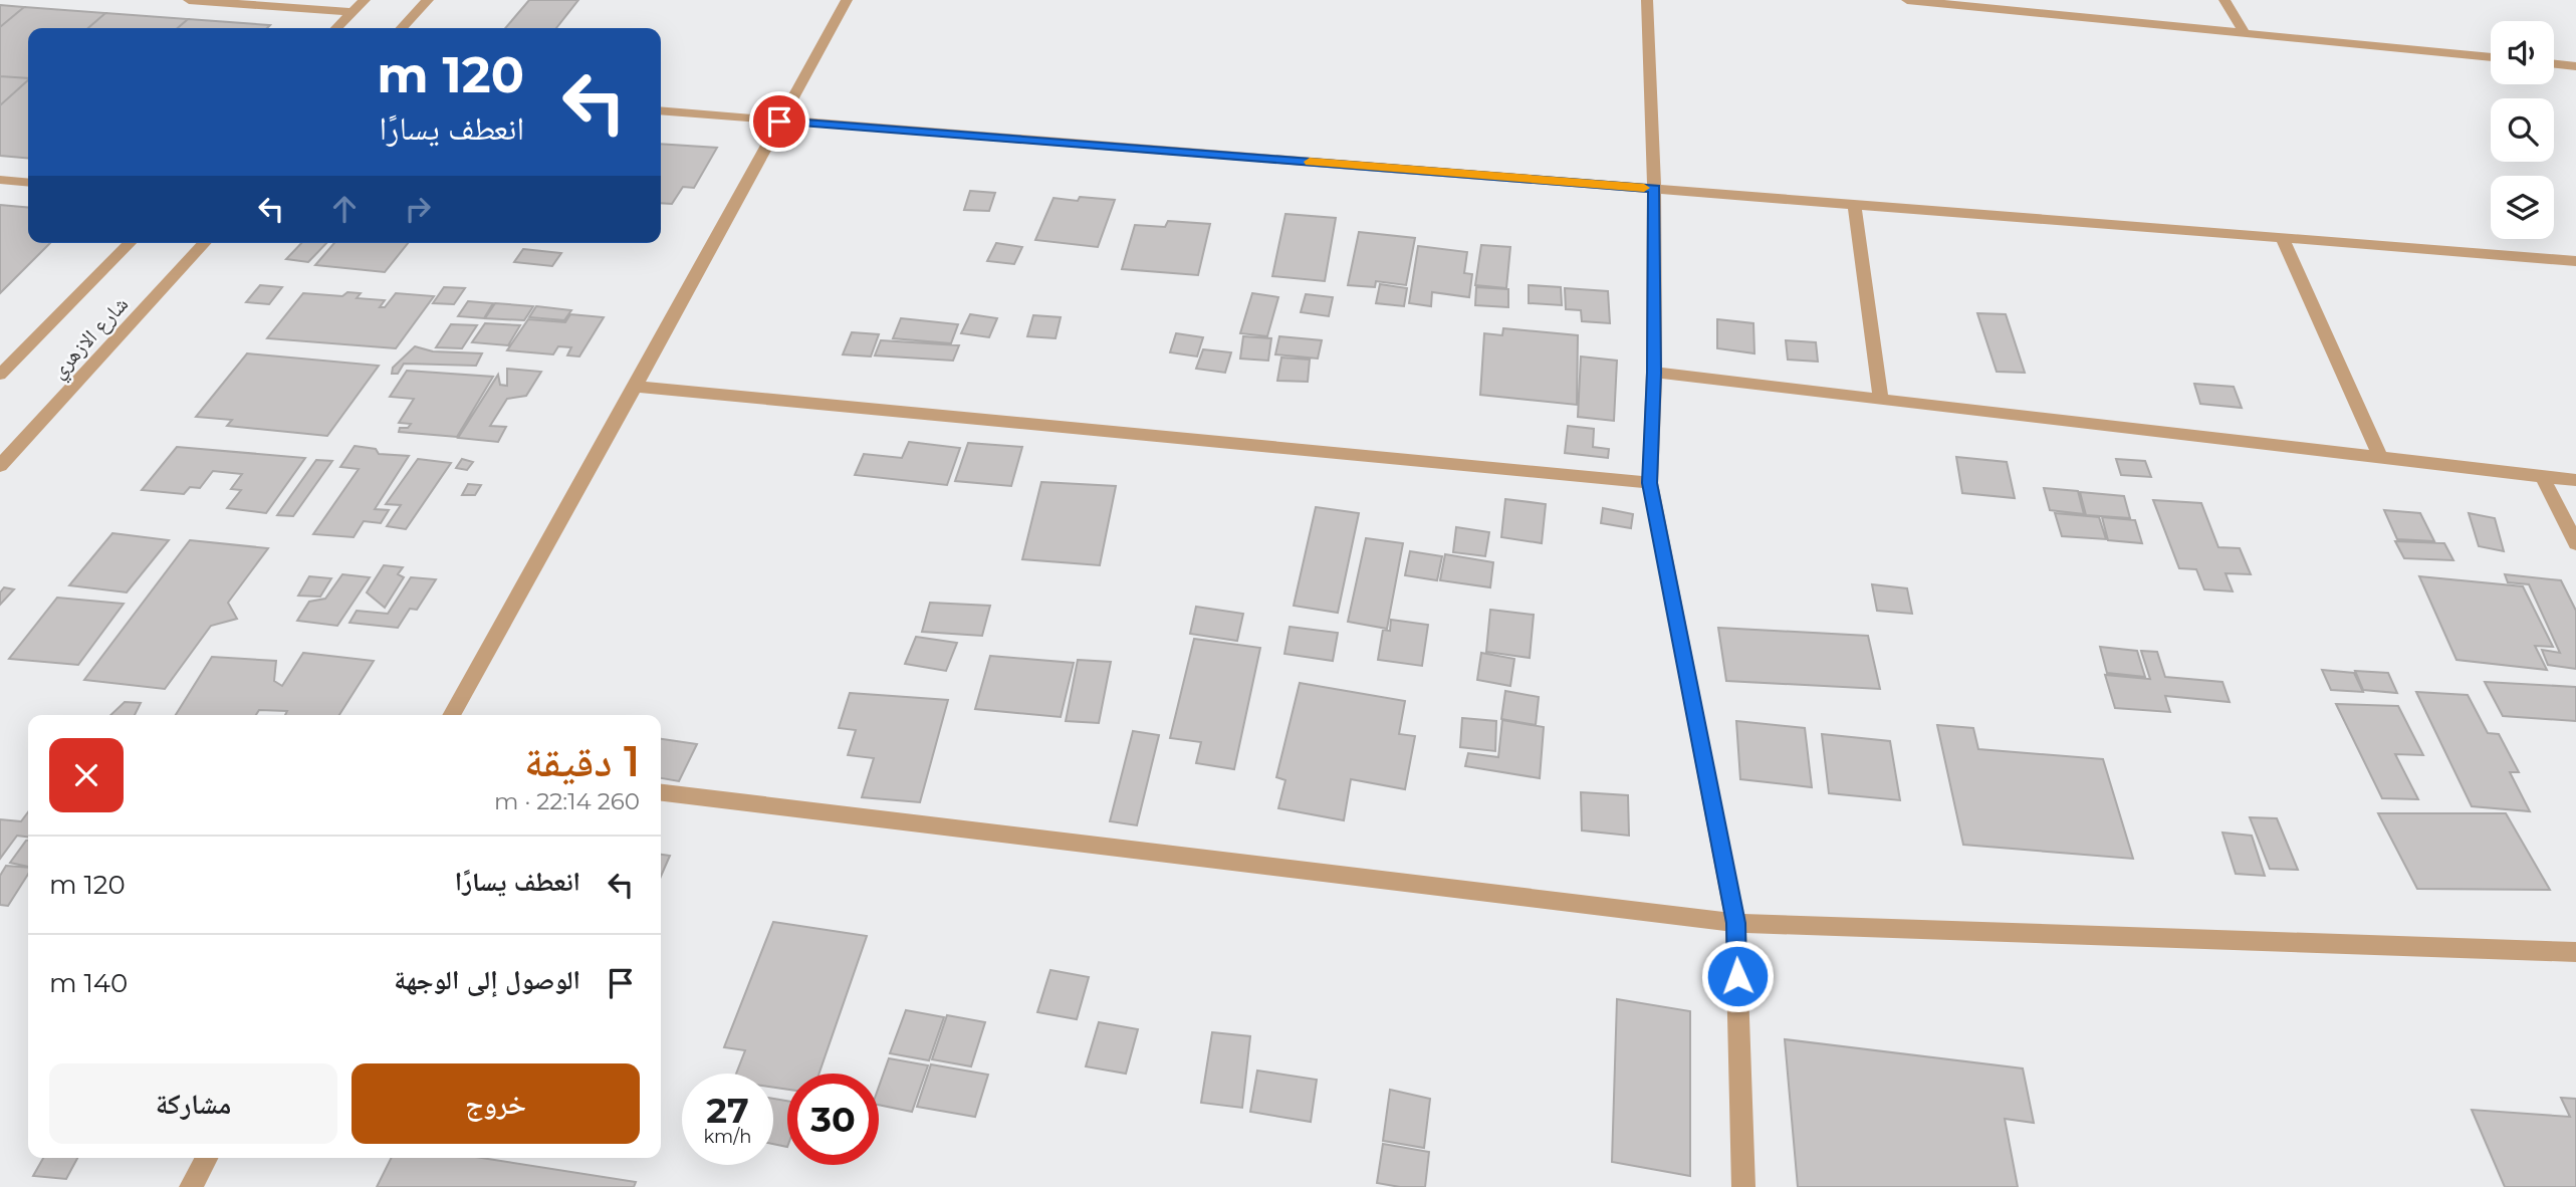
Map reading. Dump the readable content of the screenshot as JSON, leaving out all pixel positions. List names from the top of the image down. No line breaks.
{"streets":{"street":["شارع الازهري"]},"page":{"turn":["120 m","انعطف يسارًا"],"heading":["1 دقيقة","260 m · 22:14"],"list":[{"name":"انعطف يسارًا","value":"120 m"},{"name":"الوصول إلى الوجهة","value":"140 m"}],"buttons":["خروج","مشاركة"],"speed":"27 km/h","limit":"30"}}
